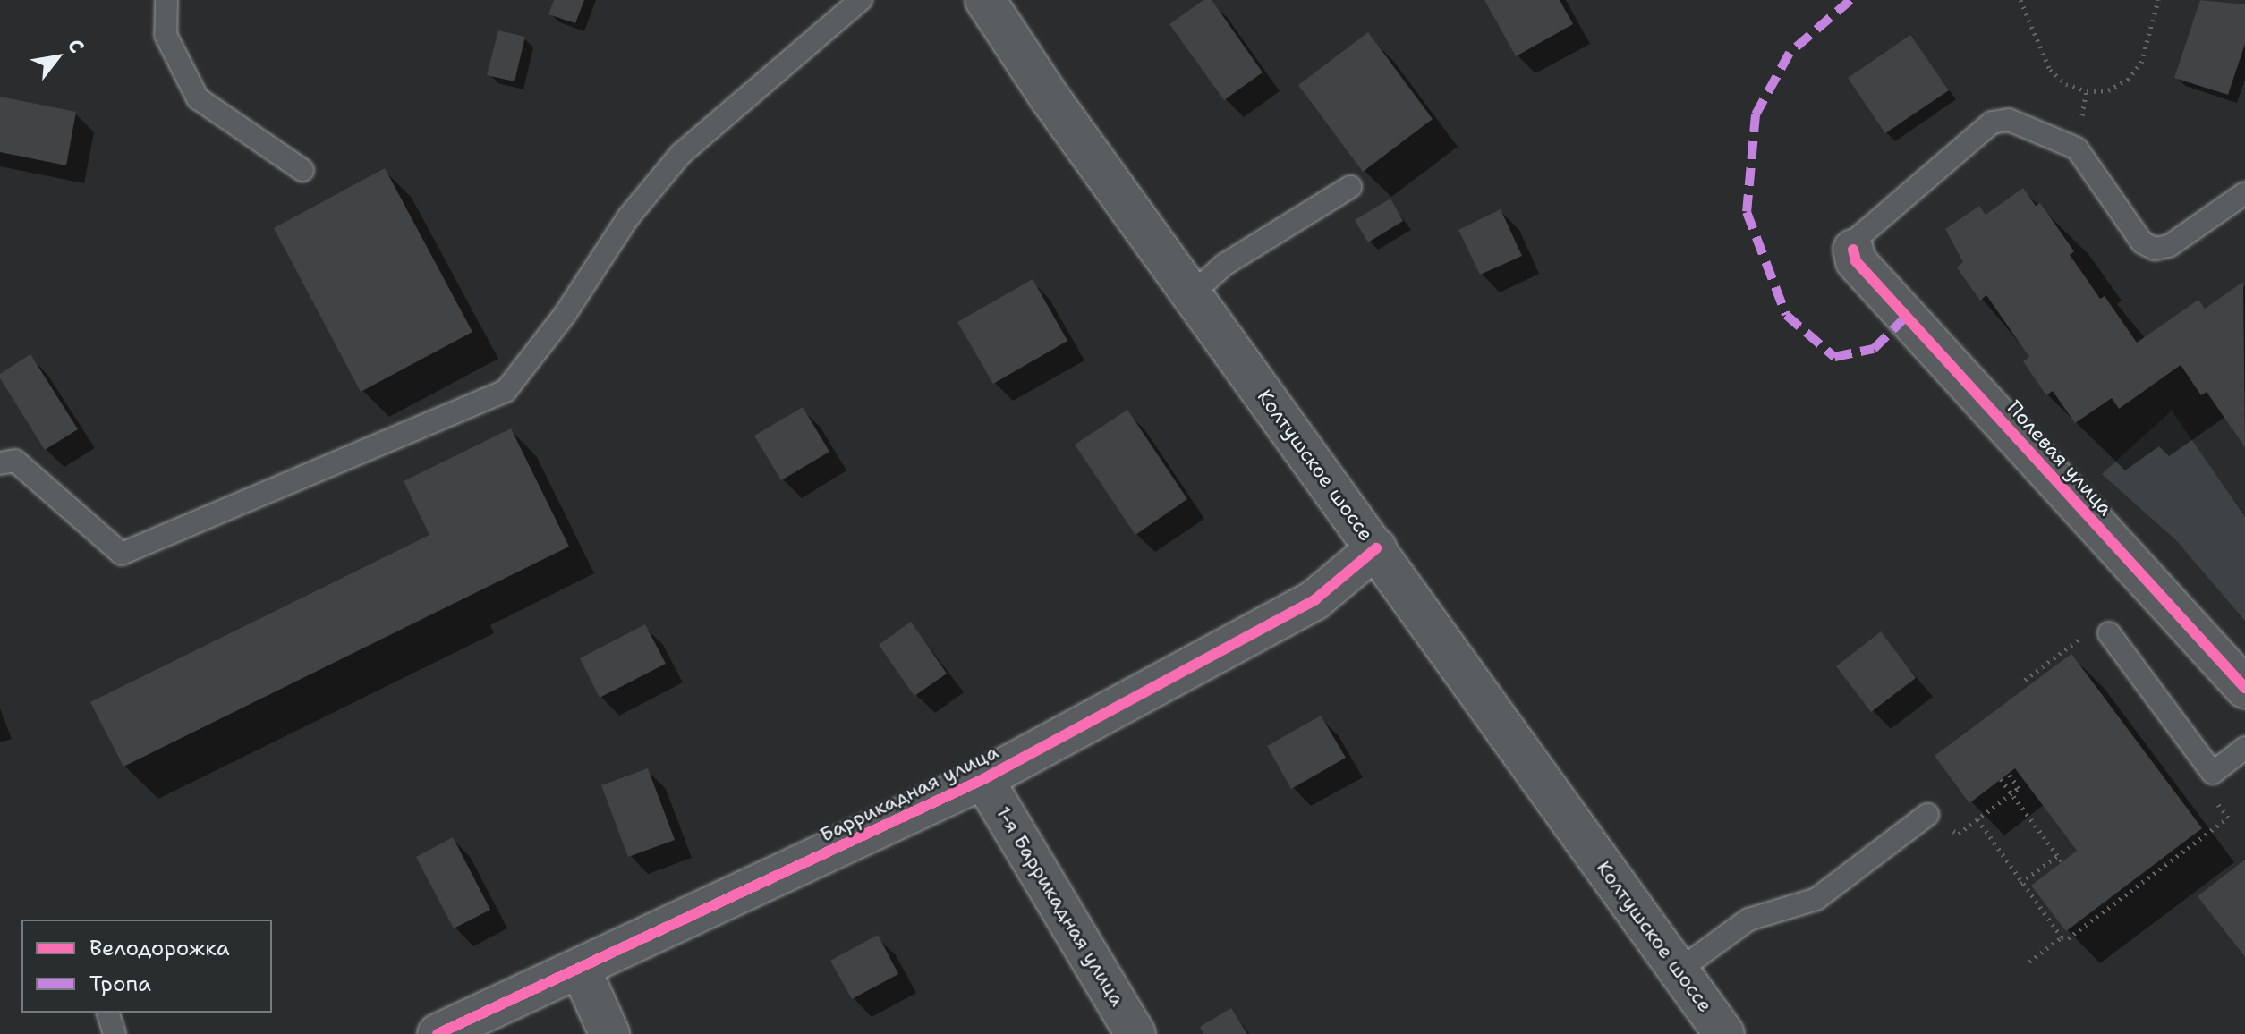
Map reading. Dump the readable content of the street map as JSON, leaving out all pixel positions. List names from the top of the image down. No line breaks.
{"streets":{"street":["Полевая улица","Колтушское шоссе","Баррикадная улица","1-я Баррикадная улица"]},"crossings":[["Колтушское шоссе","Баррикадная улица"],["Баррикадная улица","1-я Баррикадная улица"]],"legend":["Велодорожка","Тропа"],"north":"top right"}
